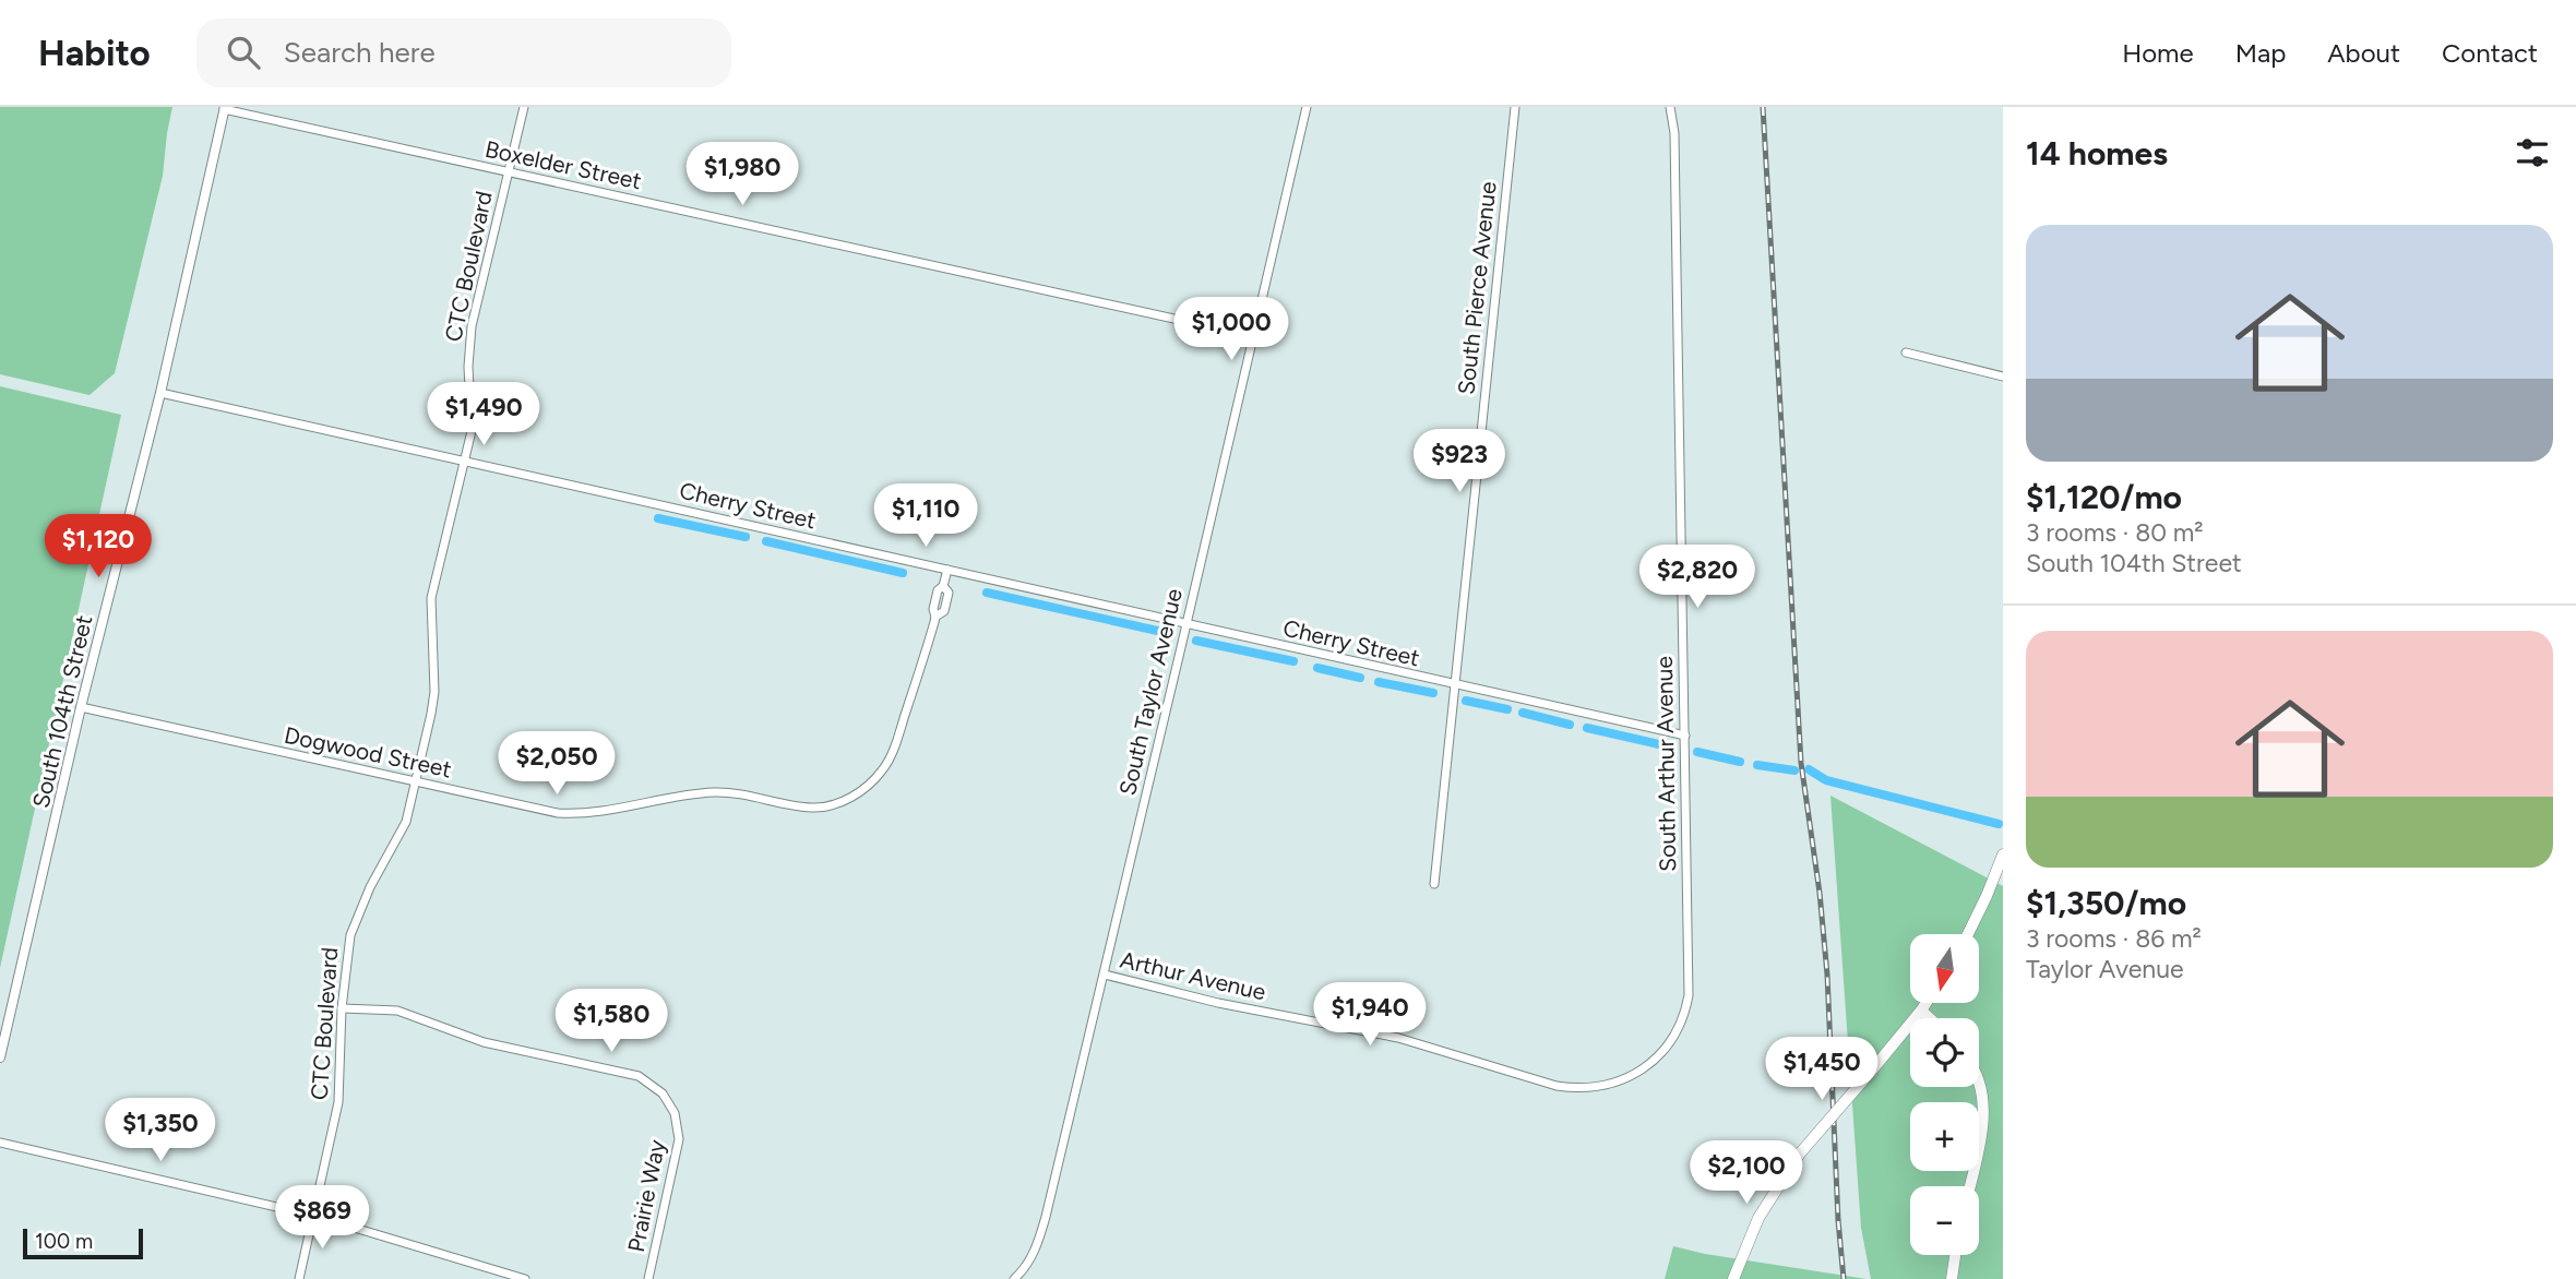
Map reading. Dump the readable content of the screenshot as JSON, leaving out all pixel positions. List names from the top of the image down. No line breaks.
{"streets":{"street":["Boxelder Street","CTC Boulevard","South Pierce Avenue","Cherry Street","South Taylor Avenue","South 104th Street","Dogwood Street","South Arthur Avenue","Arthur Avenue","Prairie Way"]},"crossings":[["Boxelder Street","CTC Boulevard"],["Boxelder Street","South Taylor Avenue"],["Boxelder Street","South 104th Street"],["CTC Boulevard","Cherry Street"],["CTC Boulevard","Dogwood Street"],["CTC Boulevard","Prairie Way"],["South Pierce Avenue","Cherry Street"],["Cherry Street","South Taylor Avenue"],["Cherry Street","South 104th Street"],["Cherry Street","Dogwood Street"],["Cherry Street","South Arthur Avenue"],["South Taylor Avenue","Arthur Avenue"],["South 104th Street","Dogwood Street"],["South Arthur Avenue","Arthur Avenue"]],"scale_bar":"100 m","north":"bottom","page":{"header":"Habito","search":"Search here","nav":["Home","Map","About","Contact"],"heading":"14 homes","price":["$1,980","$1,000","$1,490","$923","$1,110","$1,120","$2,820","$2,050","$1,940","$1,580","$1,450","$1,350","$2,100","$869"],"list":[{"name":"$1,120/mo","note":"3 rooms · 80 m² · South 104th Street"},{"name":"$1,350/mo","note":"3 rooms · 86 m² · Taylor Avenue"}],"map_buttons":["+","−"],"scale":"100 m"}}
